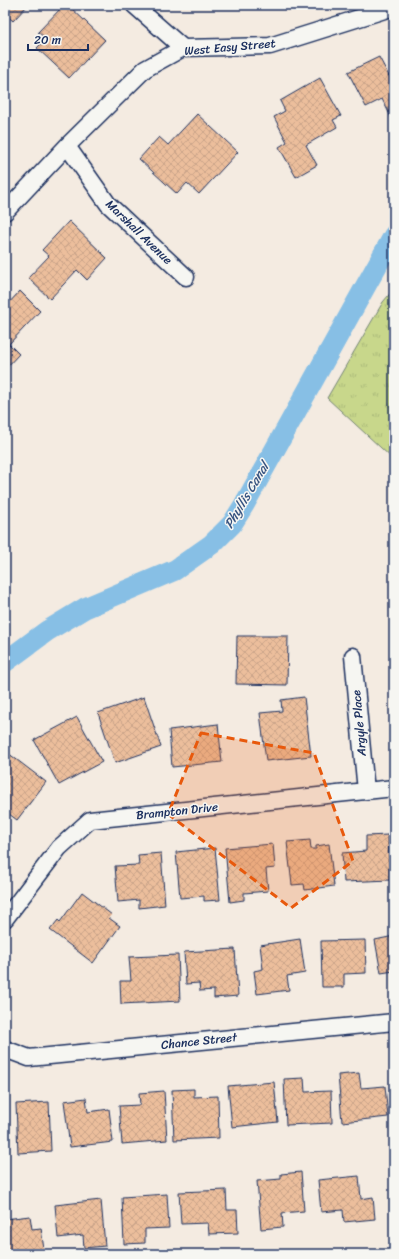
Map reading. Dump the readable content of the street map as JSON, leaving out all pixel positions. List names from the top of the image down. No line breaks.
{"streets":{"street":["West Easy Street","Marshall Avenue","Argyle Place","Brampton Drive","Chance Street"]},"crossings":[["West Easy Street","Marshall Avenue"],["Argyle Place","Brampton Drive"]],"water":["Phyllis Canal"],"scale_bar":"20 m"}
